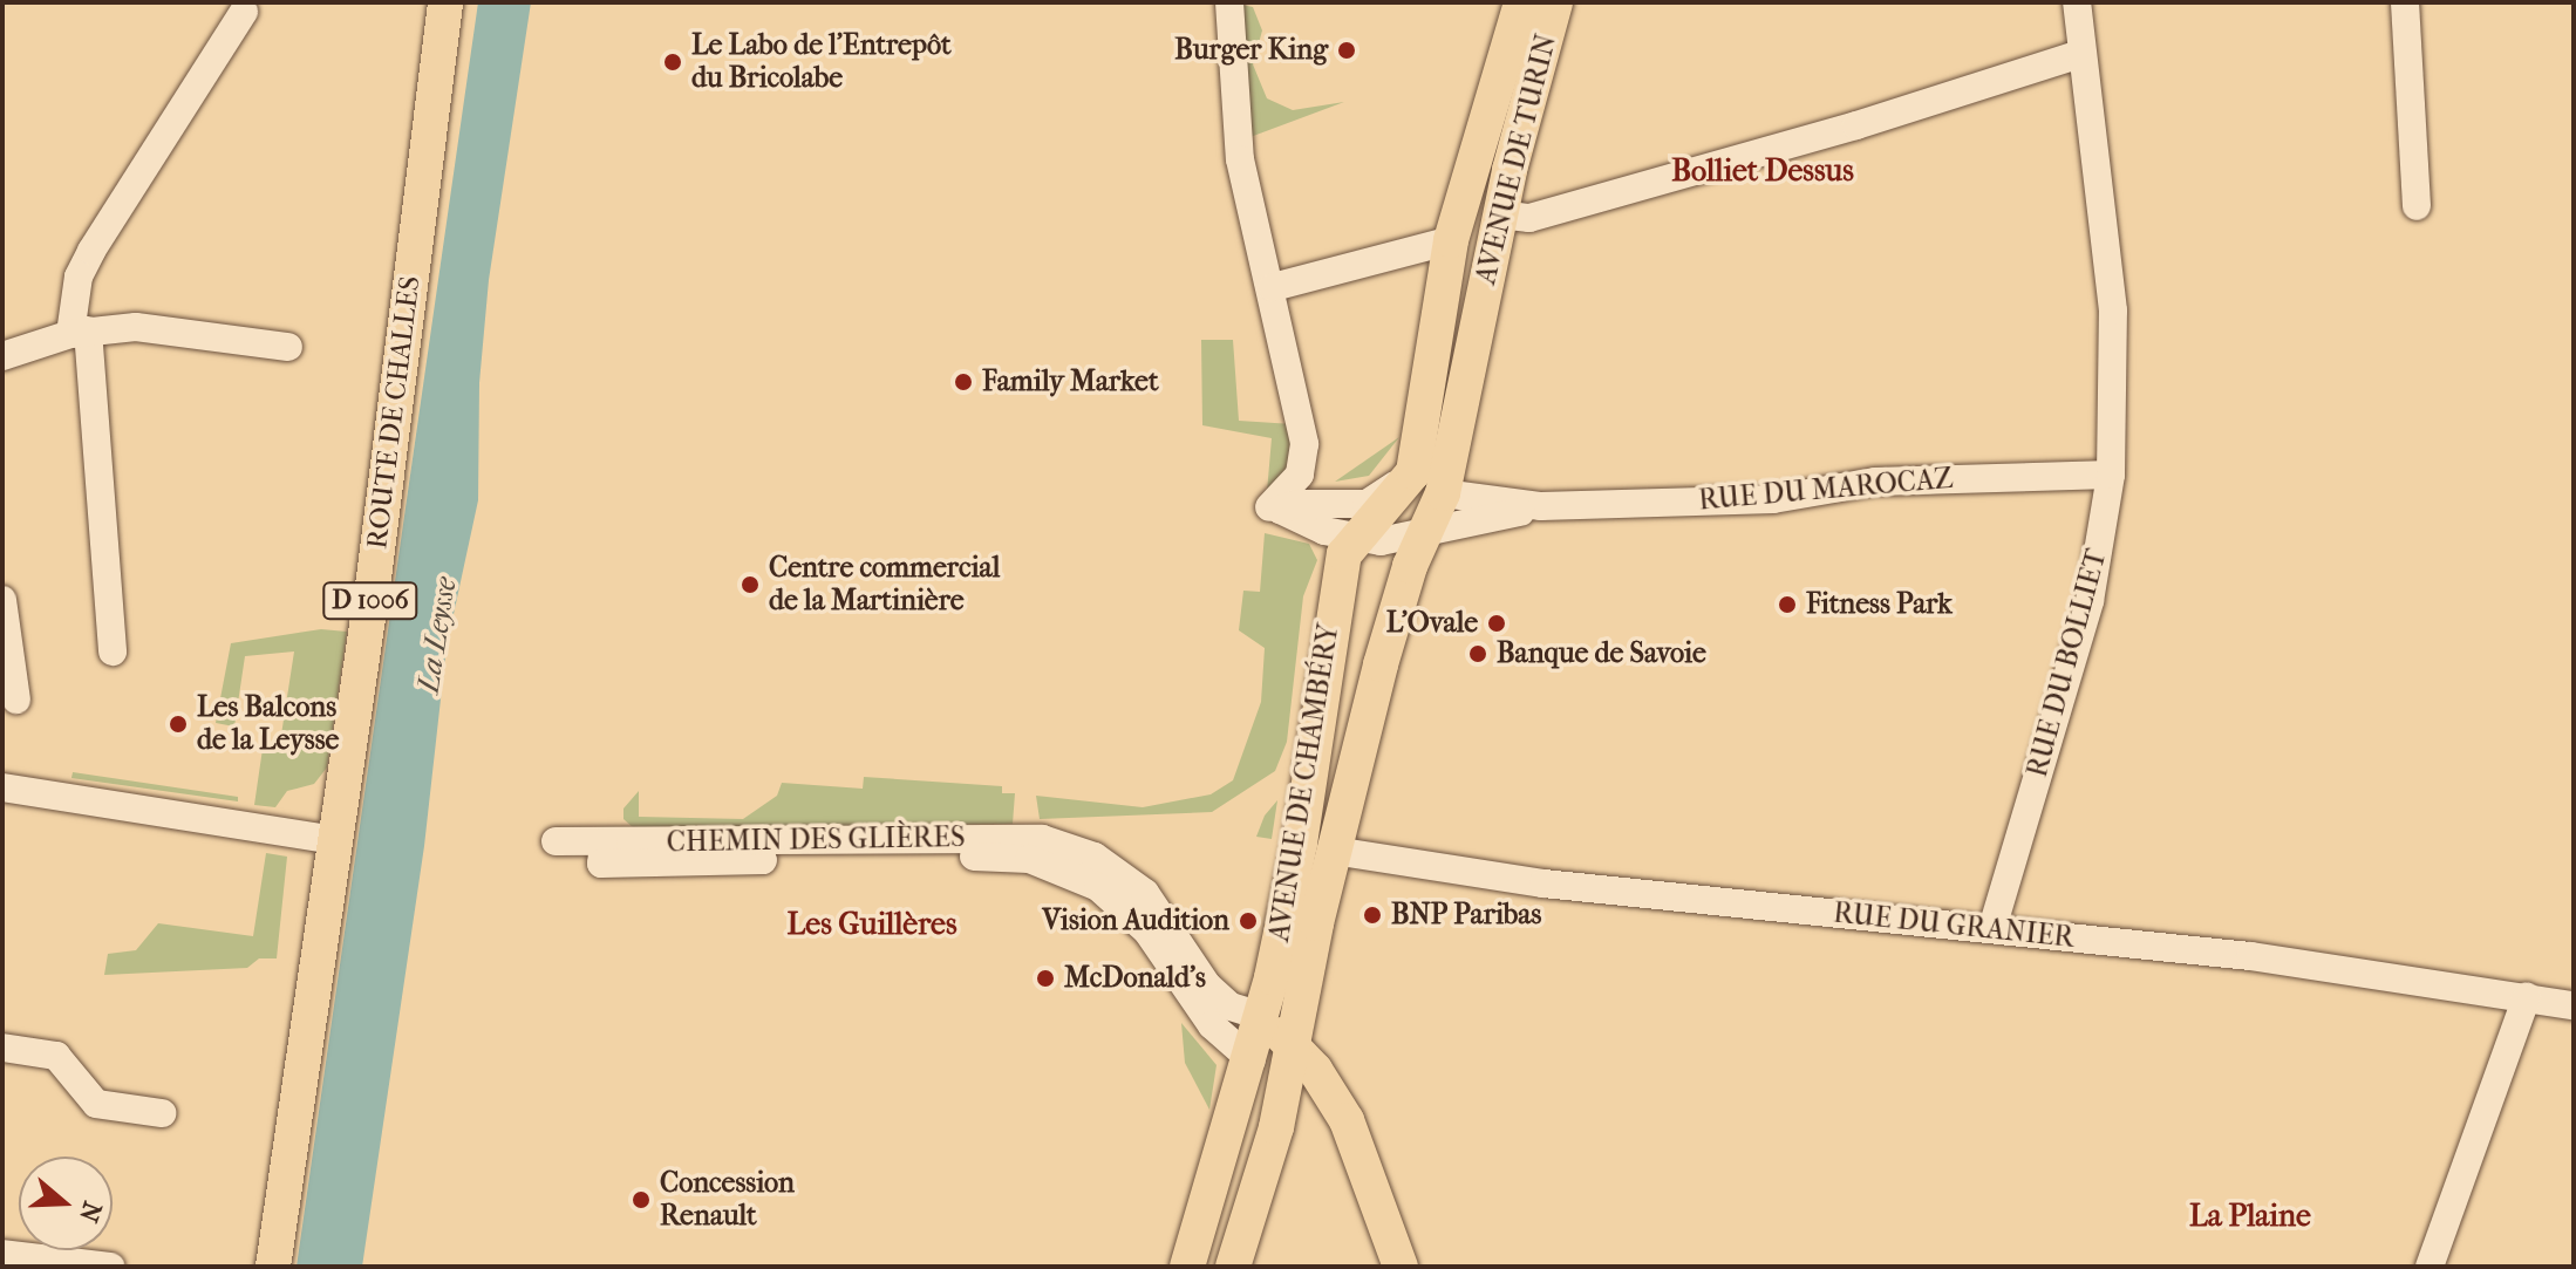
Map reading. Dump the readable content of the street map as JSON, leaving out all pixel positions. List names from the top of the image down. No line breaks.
{"streets":{"main road":["AVENUE DE TURIN","ROUTE DE CHALLES","D 1006","AVENUE DE CHAMBÉRY"],"street":["RUE DU MAROCAZ","RUE DU BOLLIET","CHEMIN DES GLIÈRES","RUE DU GRANIER"]},"crossings":[["AVENUE DE TURIN","RUE DU MAROCAZ"],["AVENUE DE TURIN","AVENUE DE CHAMBÉRY"],["RUE DU MAROCAZ","RUE DU BOLLIET"],["RUE DU MAROCAZ","AVENUE DE CHAMBÉRY"],["RUE DU BOLLIET","RUE DU GRANIER"],["AVENUE DE CHAMBÉRY","CHEMIN DES GLIÈRES"],["AVENUE DE CHAMBÉRY","RUE DU GRANIER"]],"districts":["Bolliet Dessus","Les Guillères","La Plaine"],"water":["La Leysse"],"places":["Burger King","Le Labo de l'Entrepôt du Bricolabe","Family Market","Centre commercial de la Martinière","Fitness Park","L'Ovale","Banque de Savoie","Les Balcons de la Leysse","BNP Paribas","Vision Audition","McDonald's","Concession Renault"],"north":"right"}
